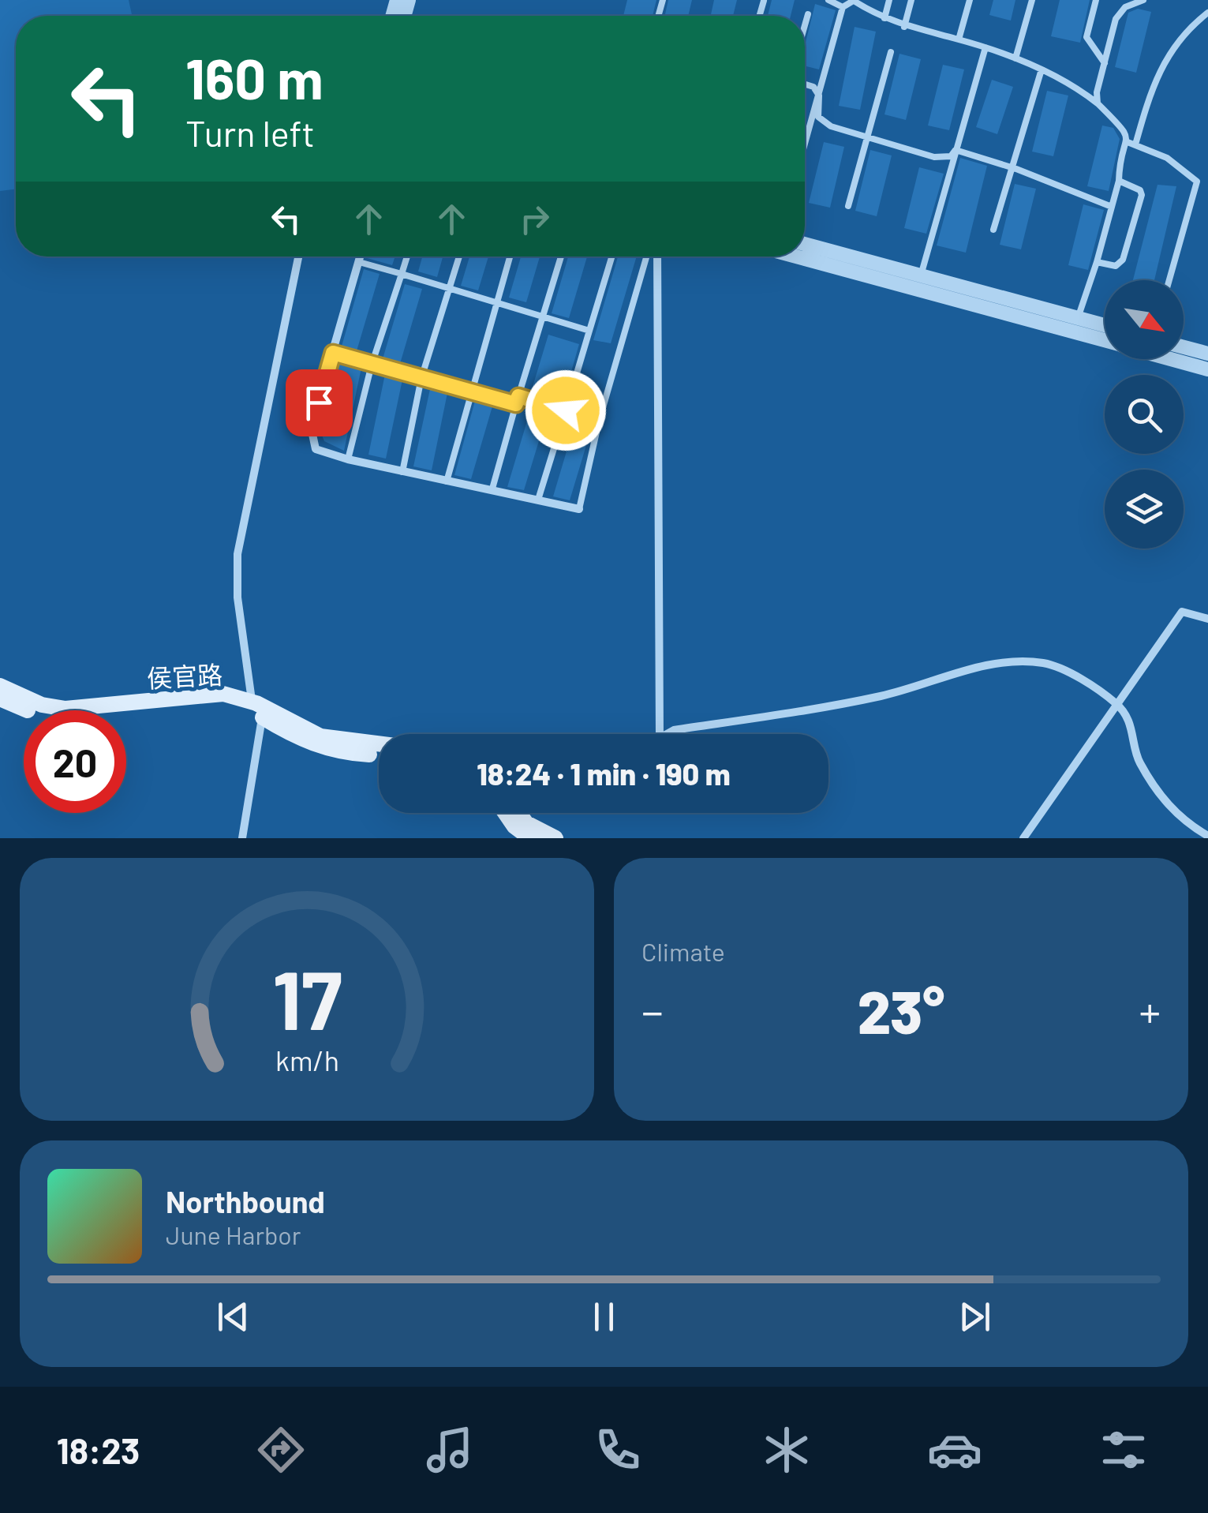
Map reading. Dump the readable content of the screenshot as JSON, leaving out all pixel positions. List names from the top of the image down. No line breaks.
{"streets":{"main road":["侯官路"]},"north":"bottom right","page":{"turn":["160 m","Turn left"],"limit":"20","trip":"18:24 · 1 min · 190 m","tile":"Climate","heat":["−","23°","+"],"song":["Northbound","June Harbor"],"tabs":"18:23","gauge":["17","km/h"]}}
